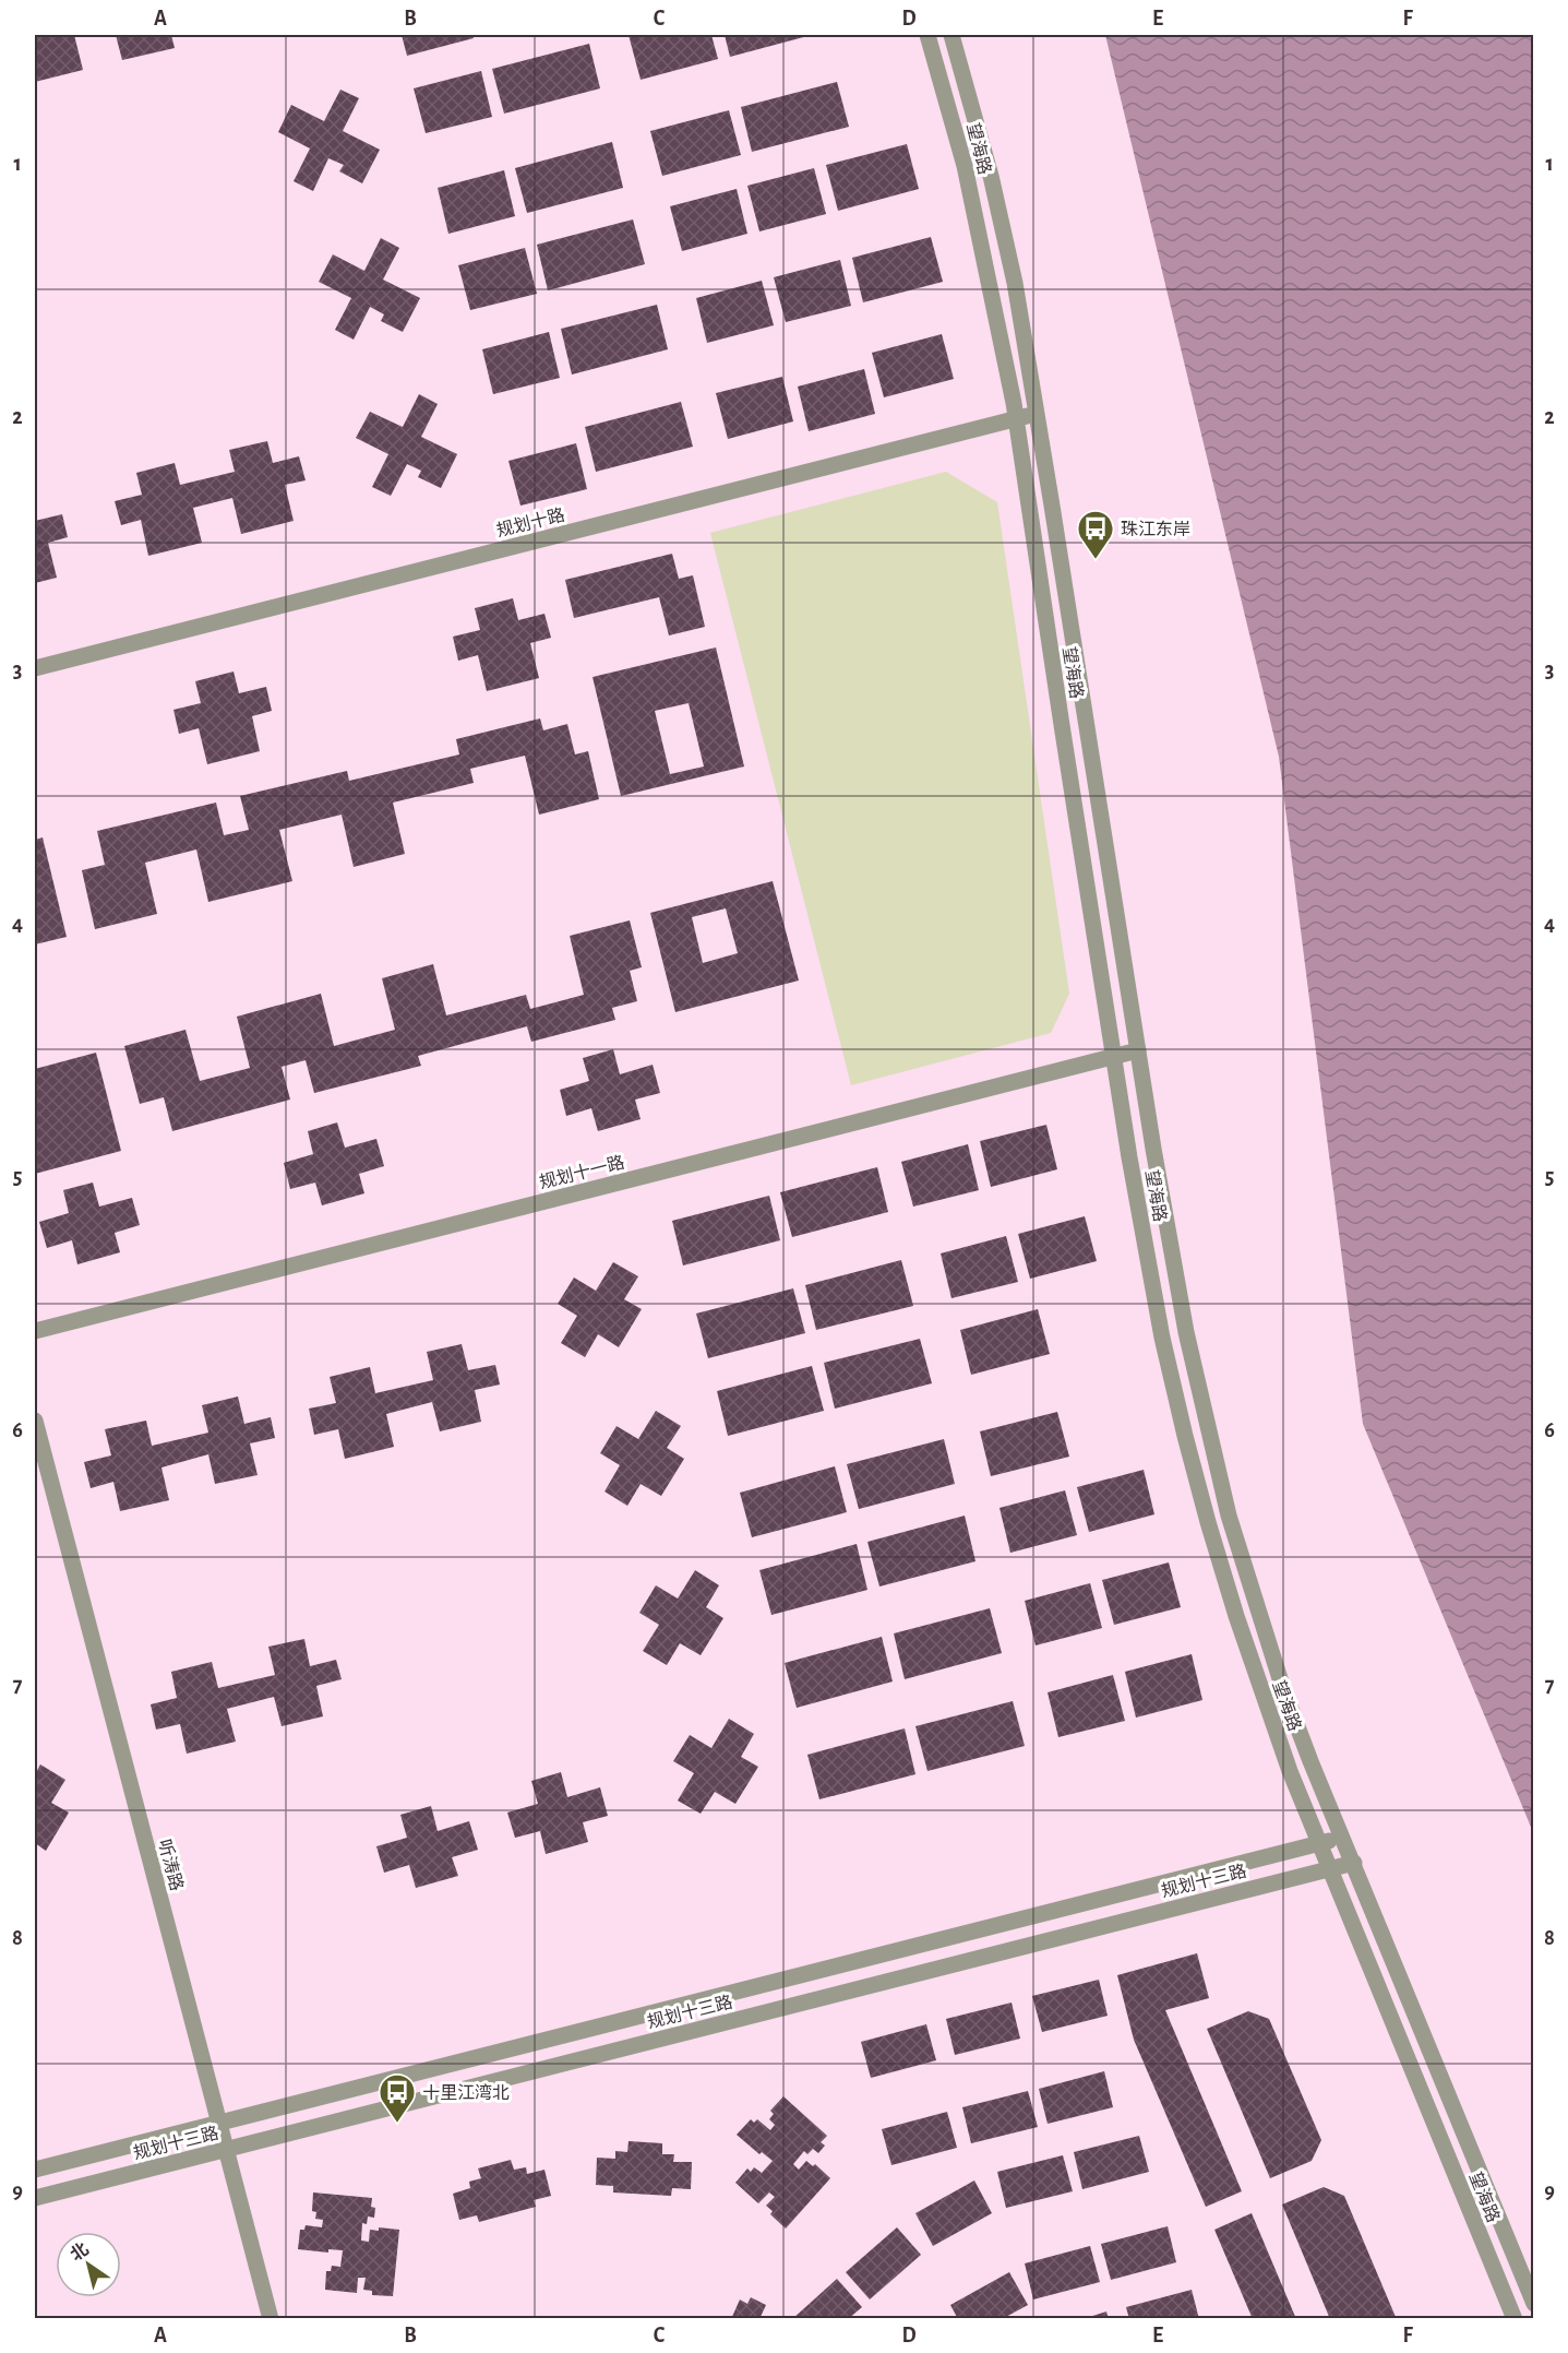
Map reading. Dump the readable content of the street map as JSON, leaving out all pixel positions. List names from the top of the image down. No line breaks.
{"streets":{"street":["望海路","规划十路","规划十一路","听涛路","规划十三路"]},"crossings":[["望海路","规划十路"],["望海路","规划十一路"],["望海路","规划十三路"],["听涛路","规划十三路"]],"places":{"bus stop":["珠江东岸","十里江湾北"]},"north":"top left","grid":{"columns":["A","B","C","D","E","F"],"rows":["1","2","3","4","5","6","7","8","9"]}}
